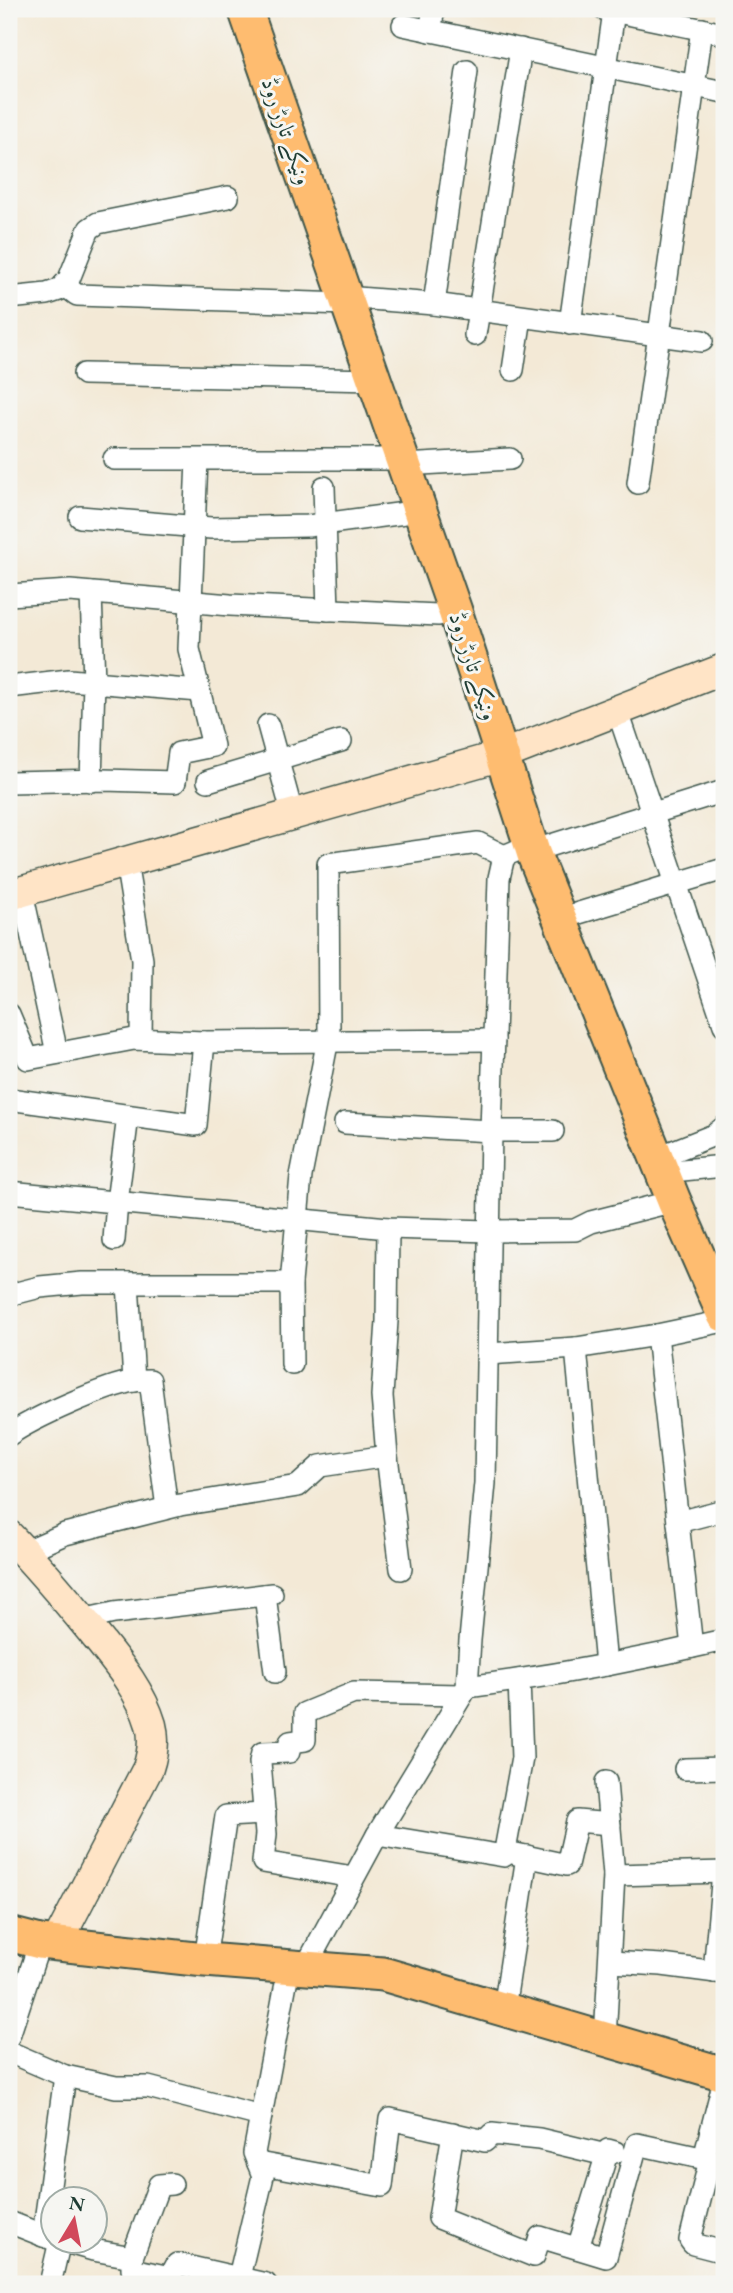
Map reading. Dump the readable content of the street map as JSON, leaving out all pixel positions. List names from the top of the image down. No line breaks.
{"streets":{"main road":["ونیکے تارڑ روڈ"]},"north":"top"}
